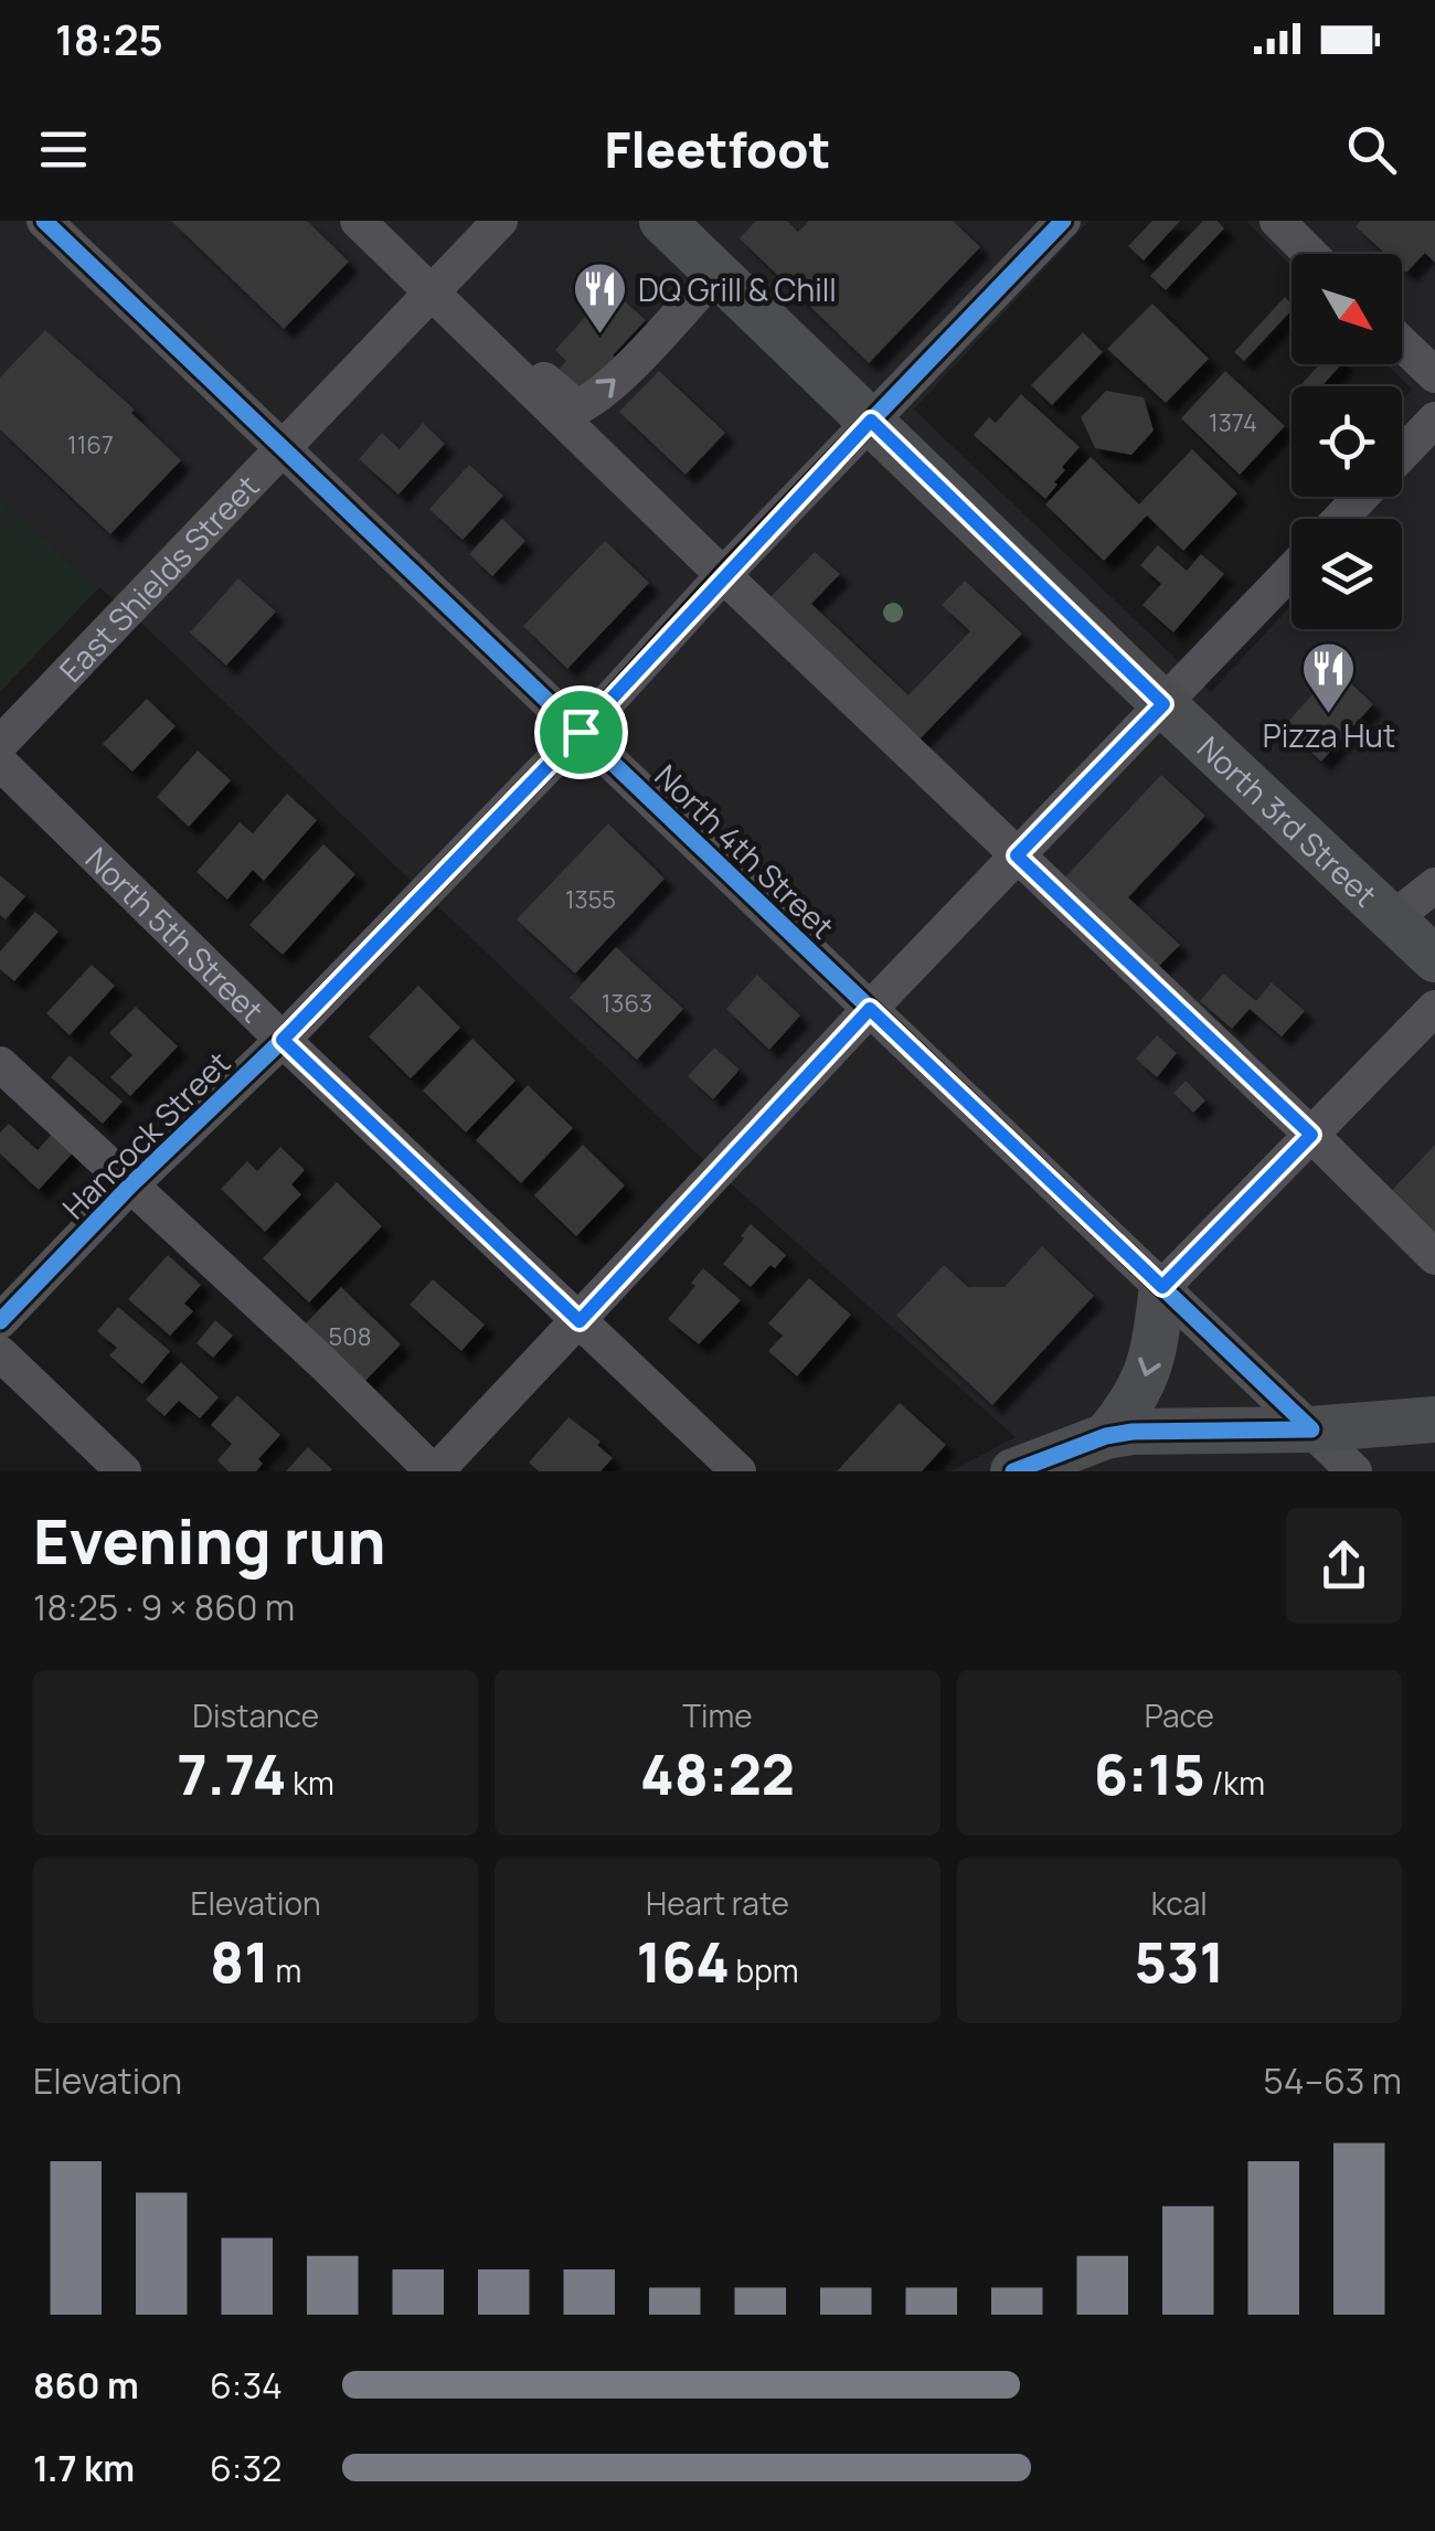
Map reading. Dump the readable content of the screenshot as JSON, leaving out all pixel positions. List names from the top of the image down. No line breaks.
{"streets":{"main road":["North 3rd Street"],"street":["East Shields Street","North 4th Street","North 5th Street","Hancock Street"]},"crossings":[["East Shields Street","North 4th Street"],["North 3rd Street","Hancock Street"],["North 4th Street","Hancock Street"],["North 5th Street","Hancock Street"]],"places":{"restaurant":["DQ Grill & Chill","Pizza Hut"]},"house_numbers":["1374","1167","1355","1363","508"],"north":"bottom right","page":{"status":"18:25","header":"Fleetfoot","heading":["Evening run","18:25 · 9 × 860 m"],"stats":[["Distance","7.74 km"],["Time","48:22"],["Pace","6:15 /km"],["Elevation","81 m"],["Heart rate","164 bpm"],["kcal","531"]],"chart":["Elevation","54–63 m"],"list":[{"name":"860 m","note":"6:34"},{"name":"1.7 km","note":"6:32"}]}}
